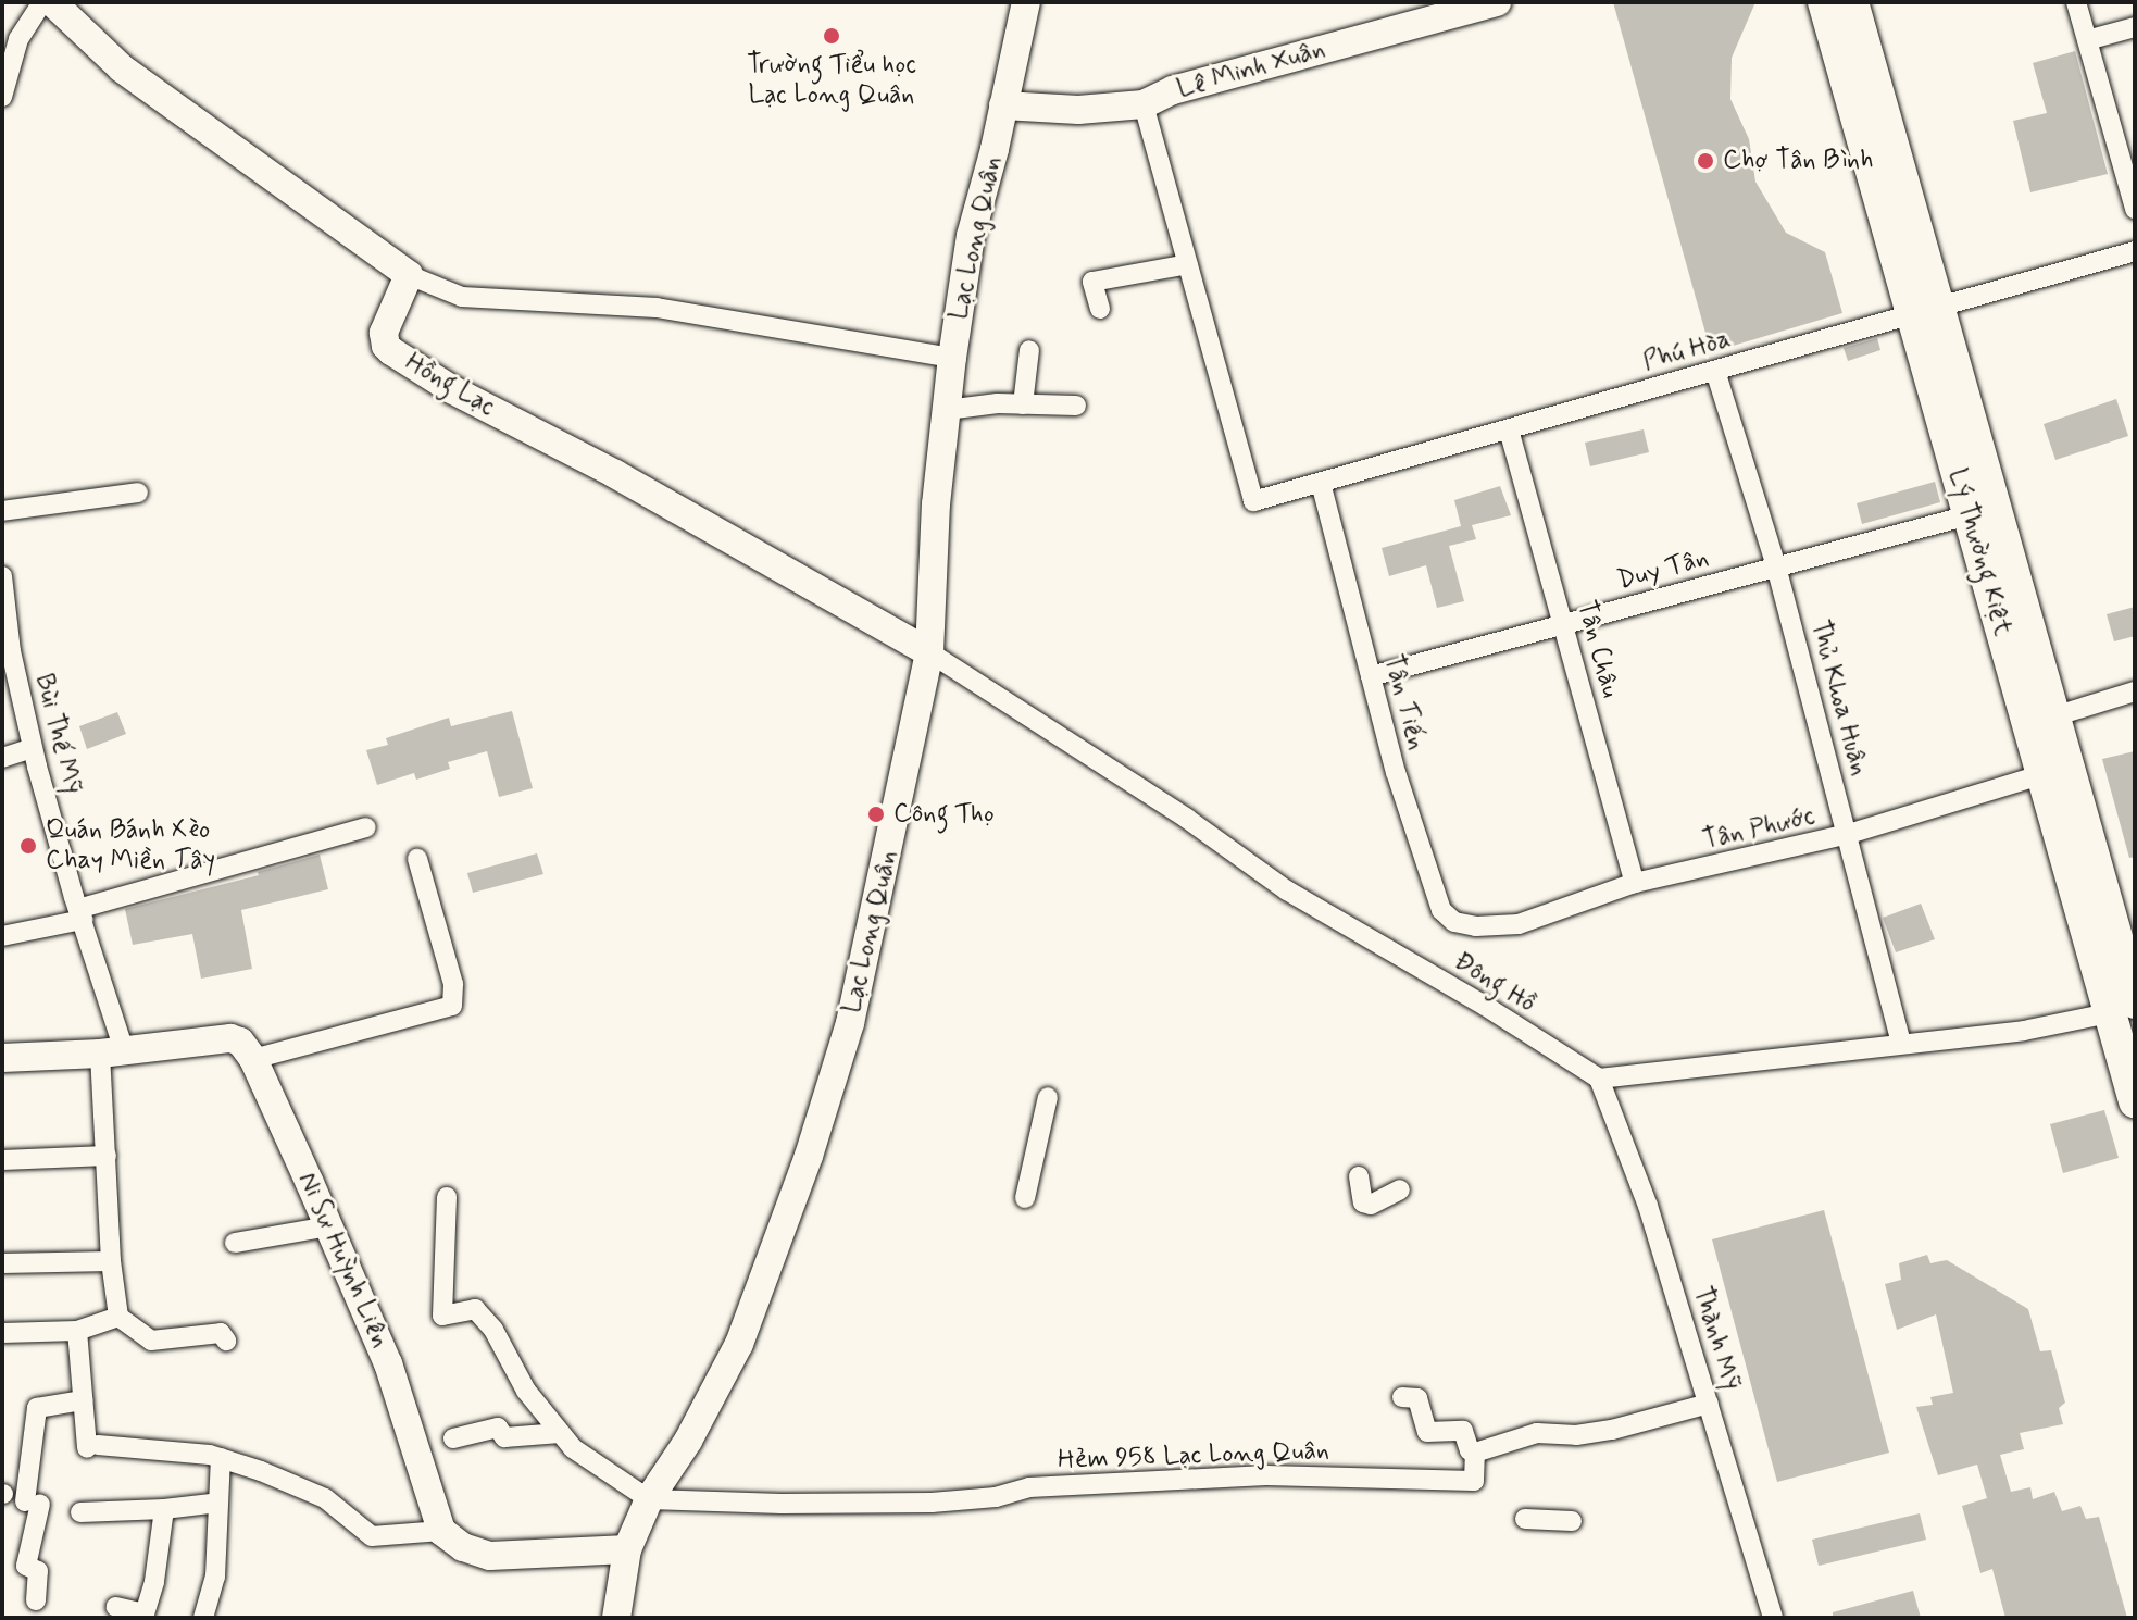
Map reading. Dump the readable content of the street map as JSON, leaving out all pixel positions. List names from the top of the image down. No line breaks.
{"streets":{"main road":["Lý Thường Kiệt"],"street":["Lê Minh Xuân","Lạc Long Quân","Phú Hòa","Hồng Lạc","Duy Tân","Tân Châu","Thủ Khoa Huân","Tân Tiến","Bùi Thế Mỹ","Tân Phước","Đông Hồ","Ni Sư Huỳnh Liên","Thành Mỹ","Hẻm 958 Lạc Long Quân"]},"crossings":[["Lê Minh Xuân","Lạc Long Quân"],["Lạc Long Quân","Hồng Lạc"],["Lạc Long Quân","Đông Hồ"],["Lạc Long Quân","Hẻm 958 Lạc Long Quân"],["Phú Hòa","Lý Thường Kiệt"],["Phú Hòa","Tân Châu"],["Phú Hòa","Thủ Khoa Huân"],["Phú Hòa","Tân Tiến"],["Hồng Lạc","Đông Hồ"],["Lý Thường Kiệt","Duy Tân"],["Lý Thường Kiệt","Tân Phước"],["Duy Tân","Tân Châu"],["Duy Tân","Thủ Khoa Huân"],["Duy Tân","Tân Tiến"],["Tân Châu","Tân Phước"],["Thủ Khoa Huân","Tân Phước"],["Tân Tiến","Tân Phước"],["Đông Hồ","Thành Mỹ"]],"places":["Trường Tiểu học Lạc Long Quân","Chợ Tân Bình","Công Thọ","Quán Bánh Xèo Chay Miền Tây"]}
